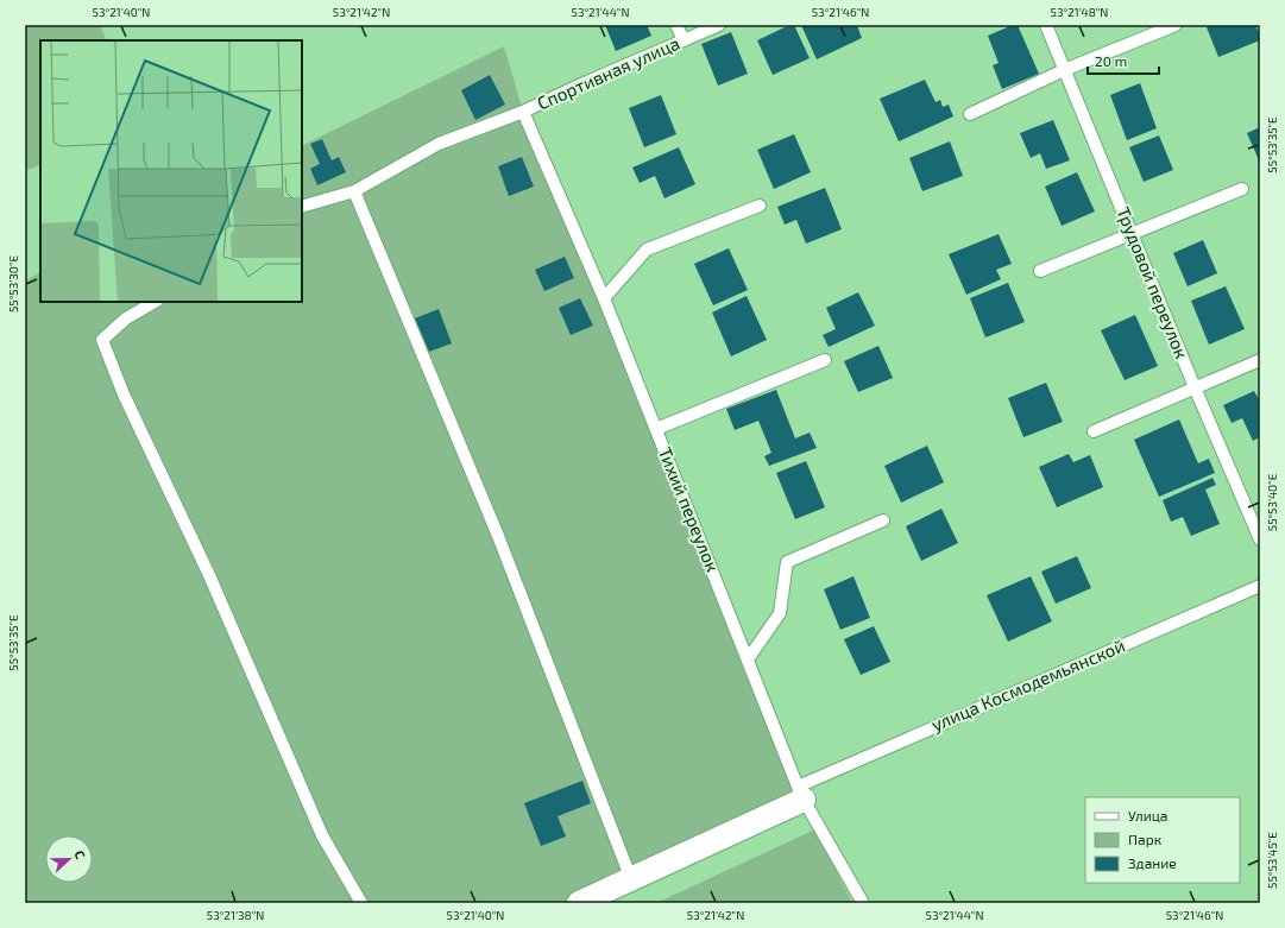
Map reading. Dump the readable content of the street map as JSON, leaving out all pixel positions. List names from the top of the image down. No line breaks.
{"streets":{"street":["улица Космодемьянской"],"lane":["Спортивная улица","Трудовой переулок","Тихий переулок"]},"crossings":[["Спортивная улица","Тихий переулок"],["Тихий переулок","улица Космодемьянской"]],"legend":["Улица","Парк","Здание"],"scale_bar":"20 m","north":"right","coordinates":["53°21'40\"N","53°21'42\"N","53°21'44\"N","53°21'46\"N","53°21'48\"N","55°53'35\"E","55°53'30\"E","55°53'40\"E","55°53'45\"E","53°21'38\"N"]}
